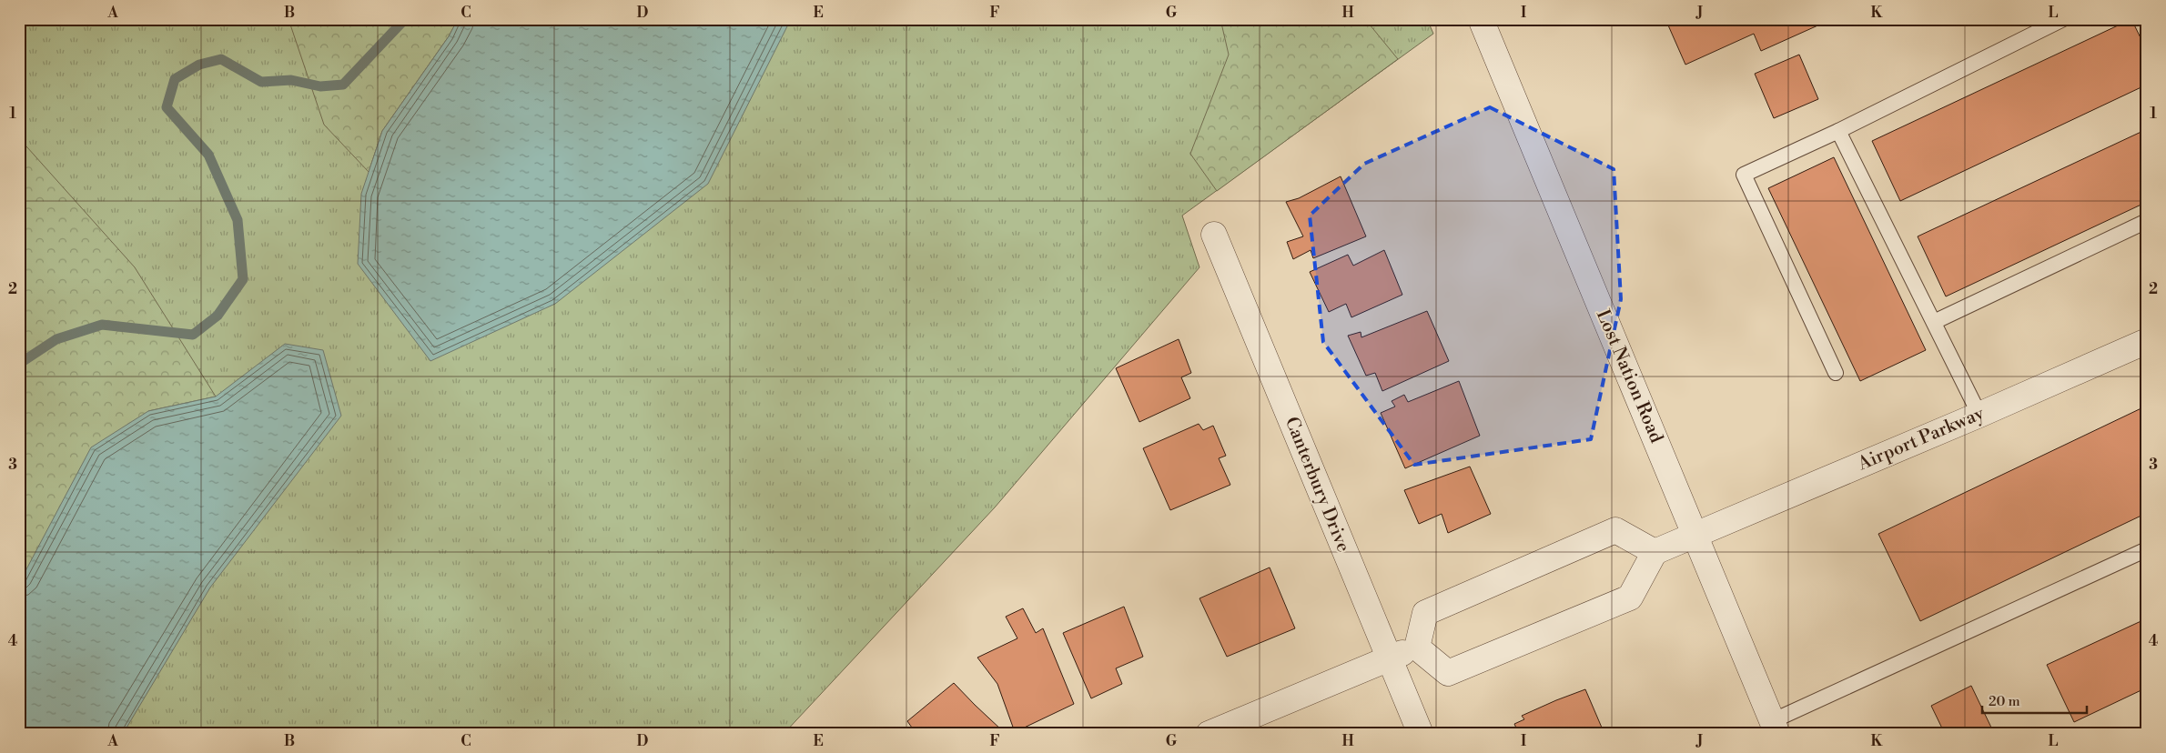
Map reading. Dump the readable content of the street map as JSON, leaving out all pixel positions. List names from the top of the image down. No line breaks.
{"streets":{"street":["Lost Nation Road","Airport Parkway","Canterbury Drive"]},"crossings":[["Lost Nation Road","Airport Parkway"]],"scale_bar":"20 m","grid":{"columns":["A","B","C","D","E","F","G","H","I","J","K","L"],"rows":["1","2","3","4"]}}
